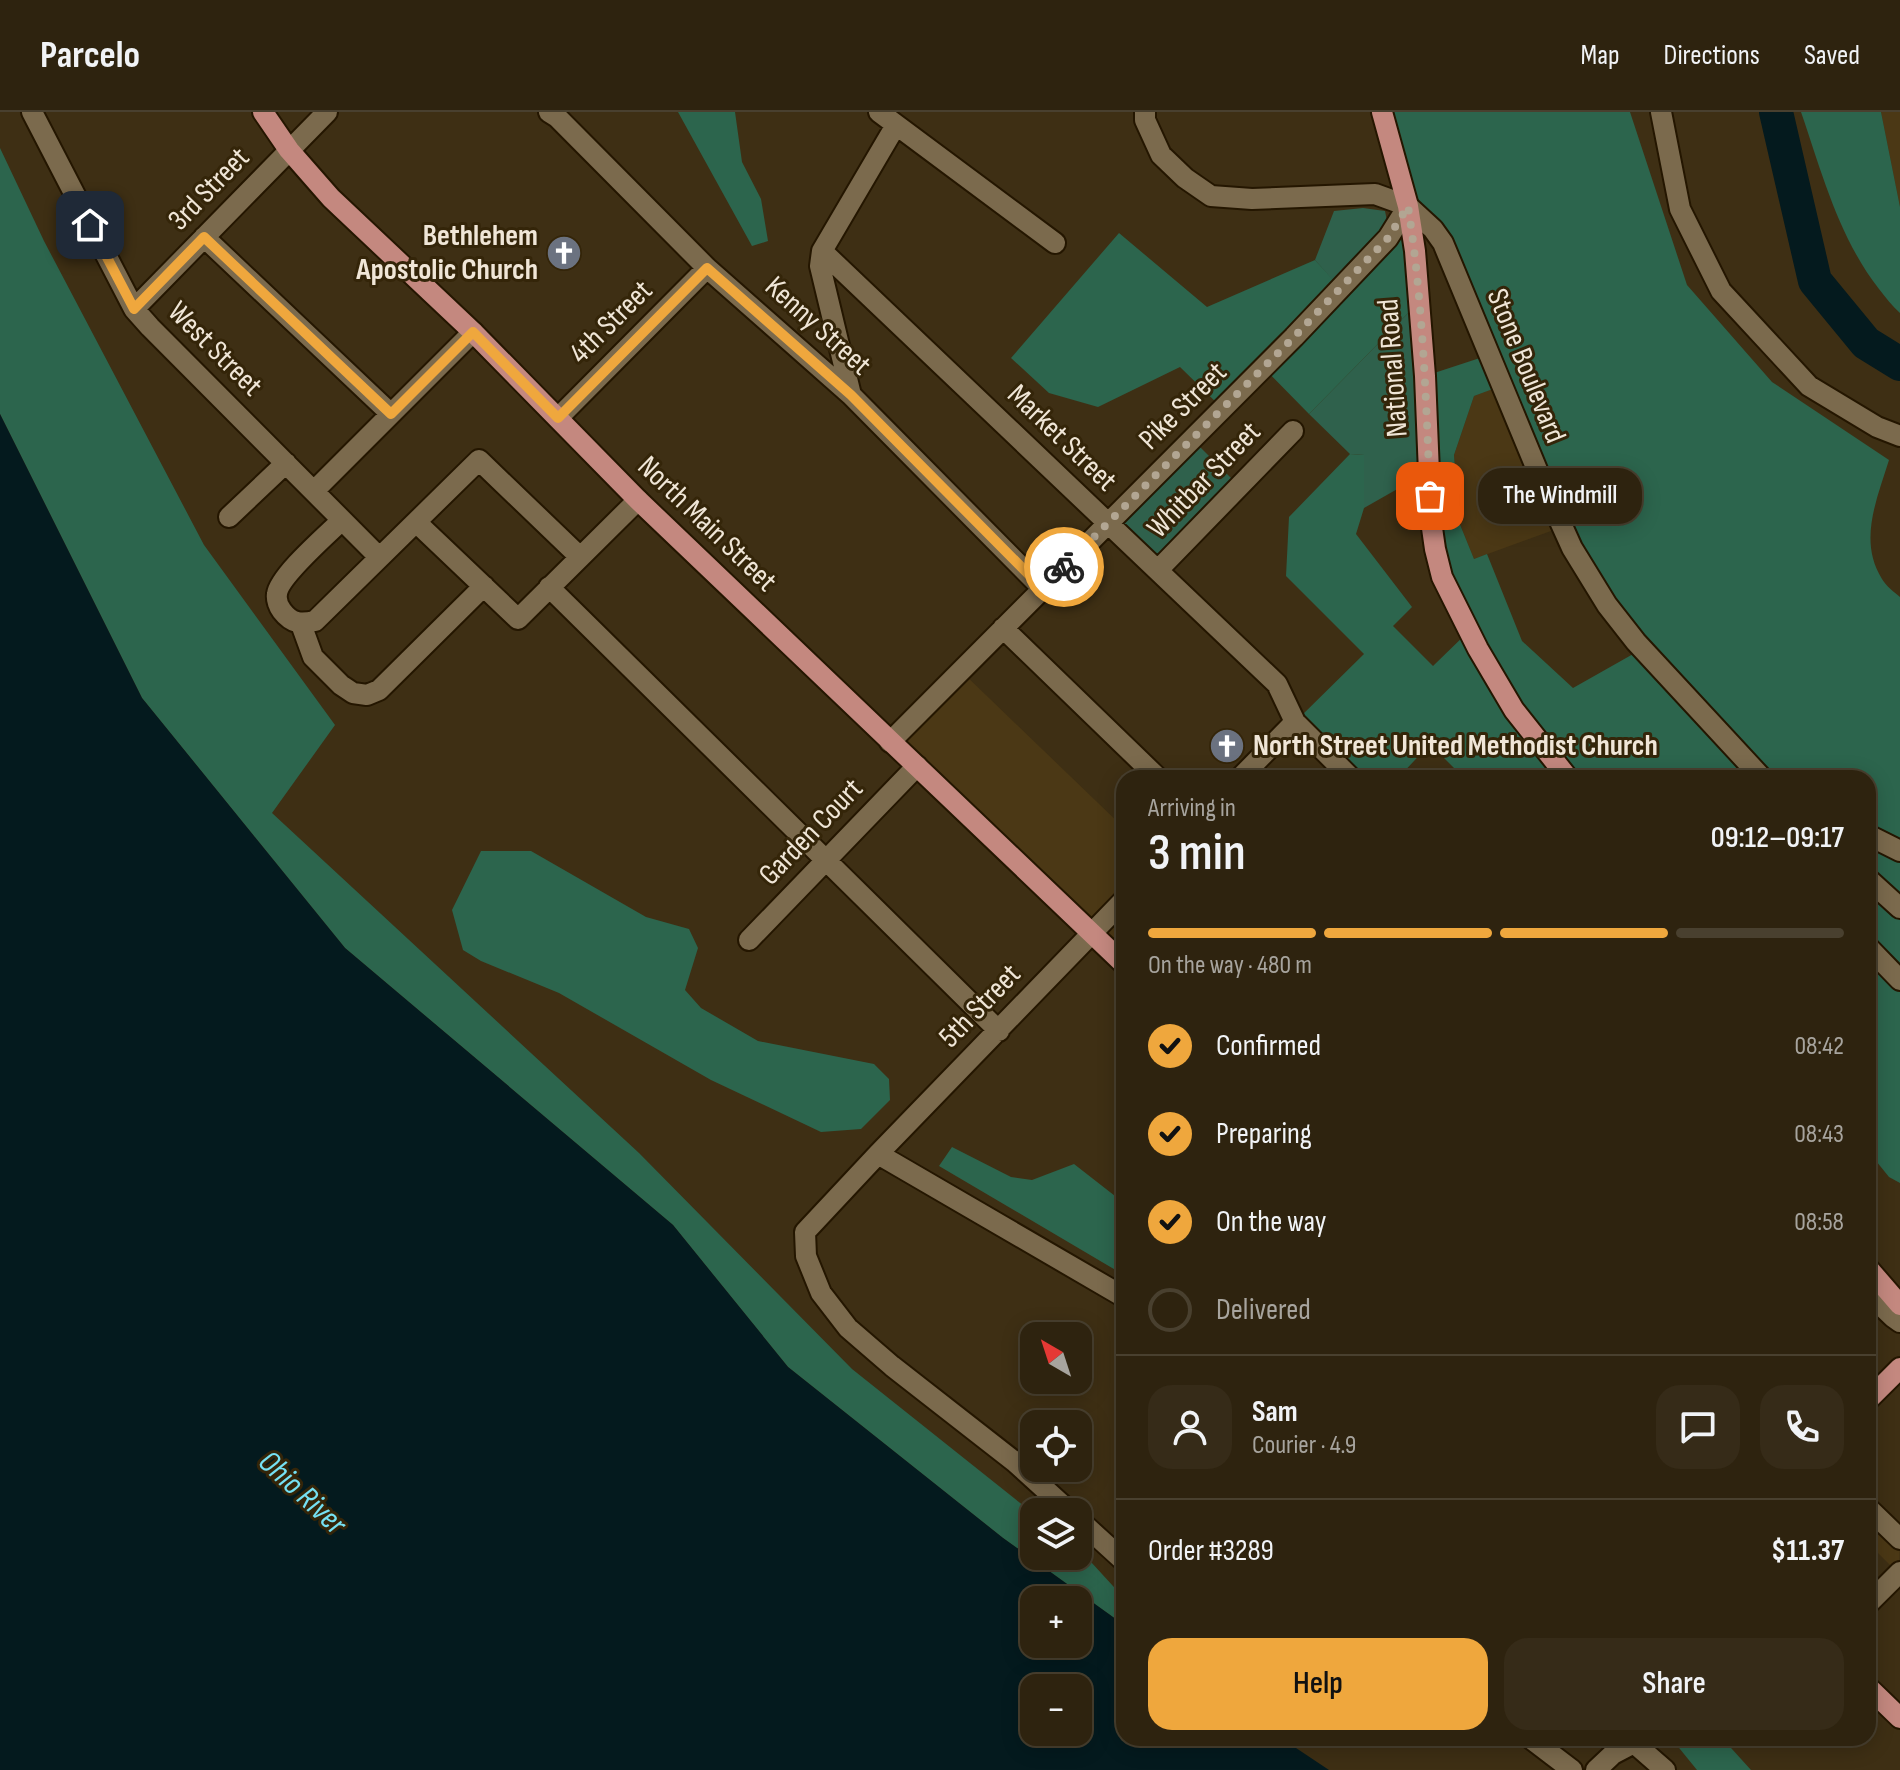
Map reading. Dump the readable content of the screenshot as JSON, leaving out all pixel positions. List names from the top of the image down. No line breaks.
{"streets":{"main road":["National Road","North Main Street"],"street":["3rd Street","4th Street","Kenny Street","West Street","Stone Boulevard","Pike Street","Market Street","Whitbar Street","Garden Court","5th Street"]},"crossings":[["3rd Street","West Street"],["3rd Street","North Main Street"],["4th Street","Kenny Street"],["4th Street","North Main Street"],["Kenny Street","Pike Street"],["Stone Boulevard","National Road"],["Stone Boulevard","Pike Street"],["National Road","Pike Street"],["Pike Street","Market Street"],["Pike Street","North Main Street"],["Market Street","Whitbar Street"],["North Main Street","Garden Court"],["North Main Street","5th Street"]],"water":["Ohio River"],"places":{"church":["Bethlehem Apostolic Church","North Street United Methodist Church"],"other":["The Windmill"]},"north":"top left","page":{"header":"Parcelo","nav":["Map","Directions","Saved"],"bubble":"The Windmill","heading":["3 min","Arriving in","09:12–09:17"],"panel":["Sam","Courier · 4.9","Order #3289","$11.37"],"bar":"On the way · 480 m","list":[["Confirmed","08:42"],["Preparing","08:43"],["On the way","08:58"],"Delivered"],"map_buttons":["+","−"],"buttons":["Help","Share"]}}
